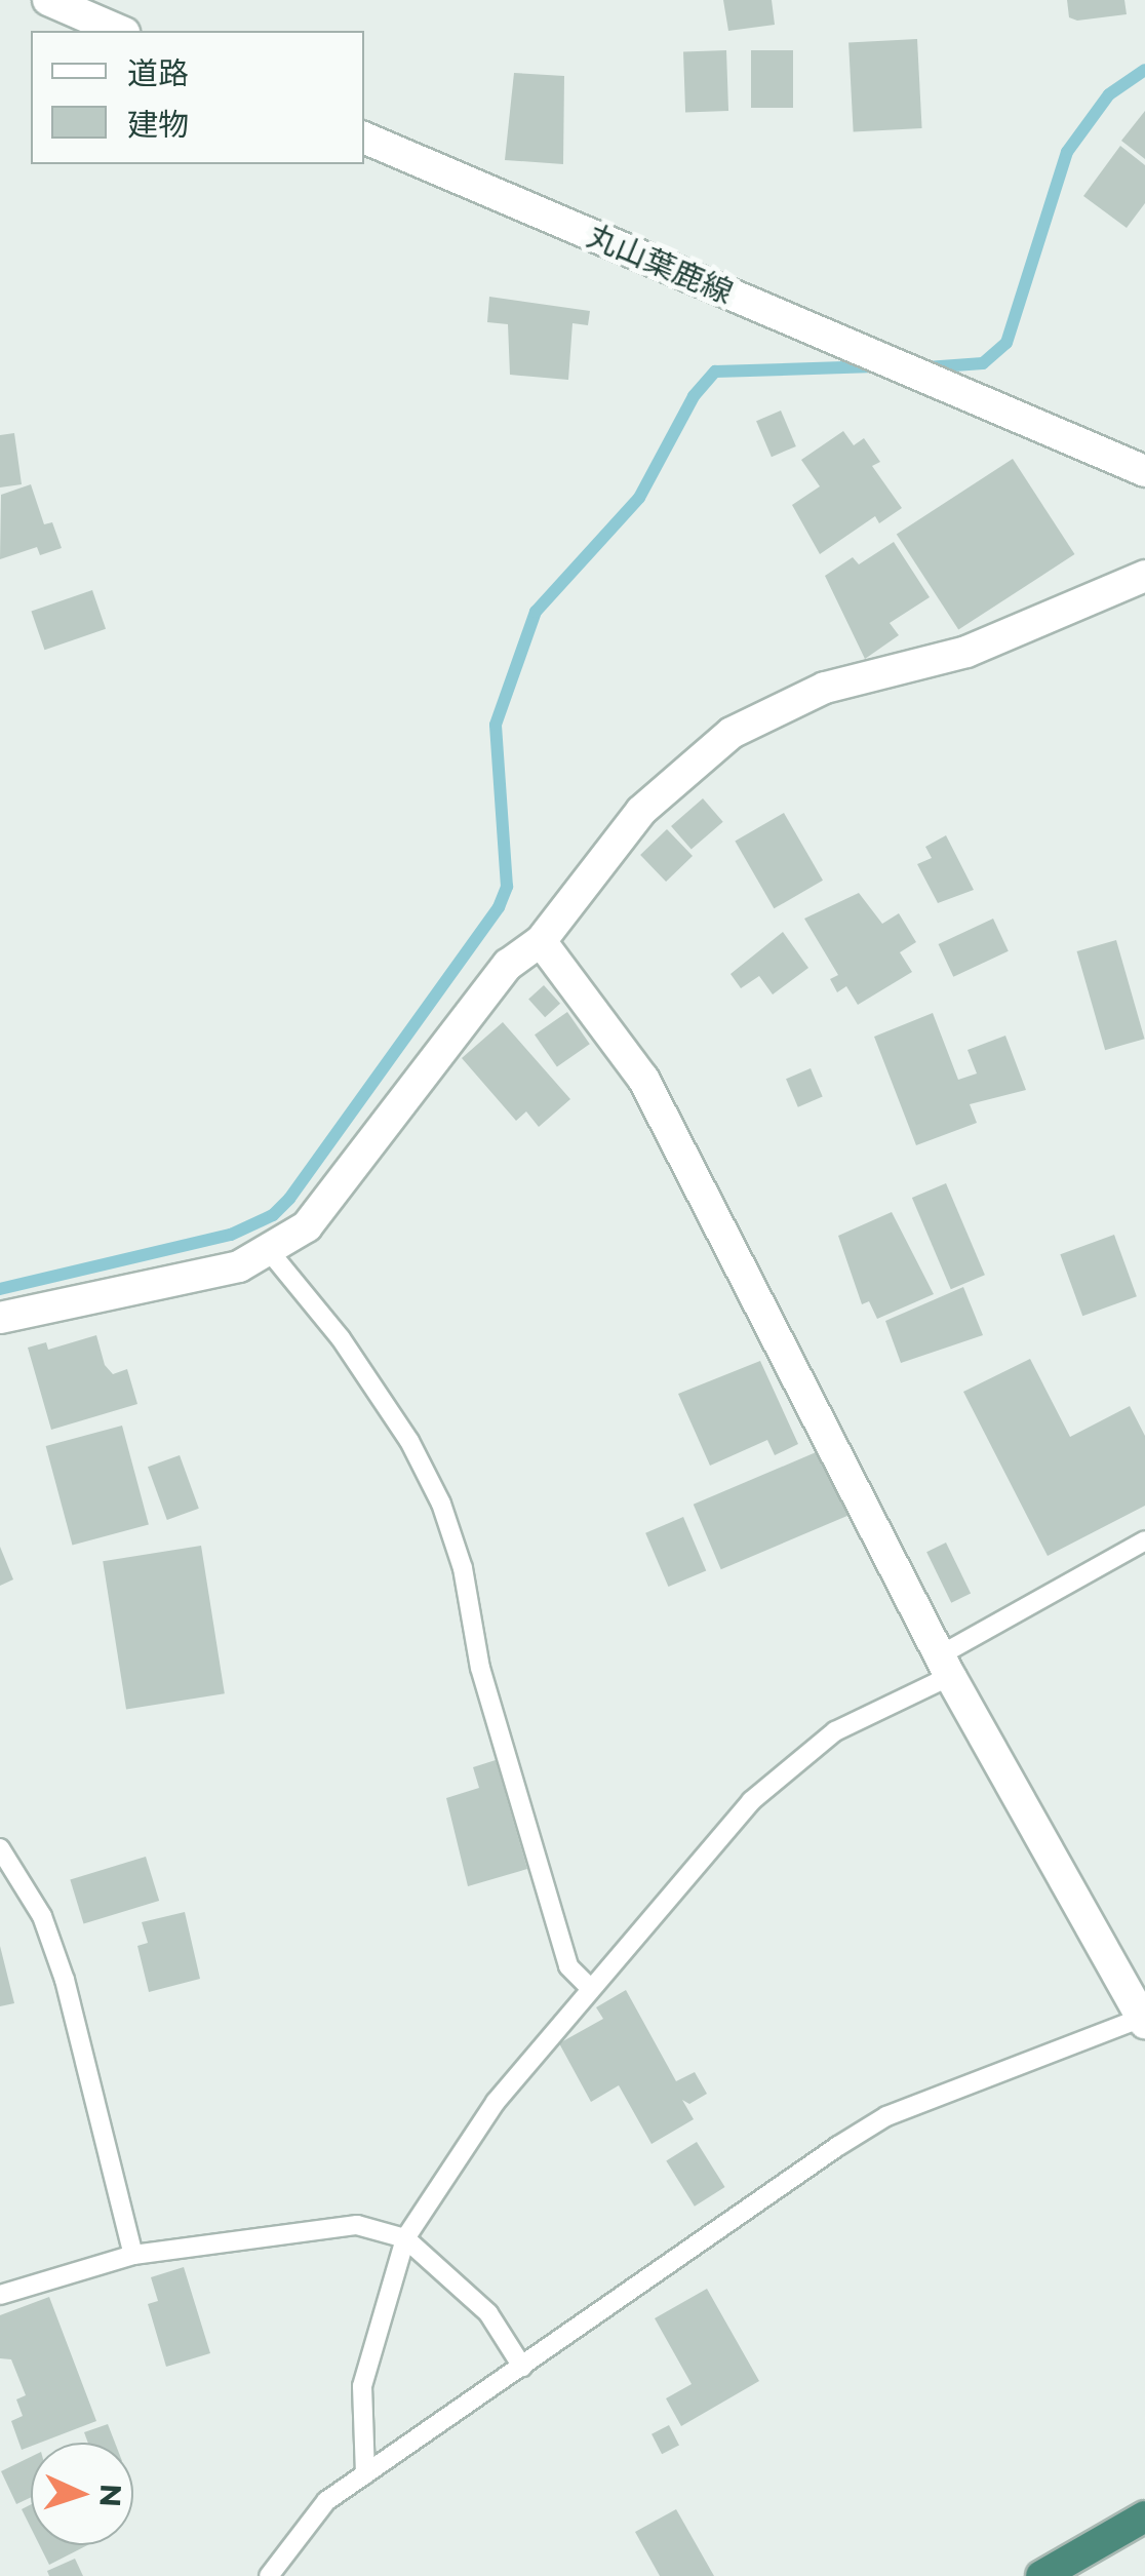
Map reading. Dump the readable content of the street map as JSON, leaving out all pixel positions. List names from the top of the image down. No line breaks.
{"streets":{"street":["丸山葉鹿線"]},"legend":["道路","建物"],"north":"right"}
